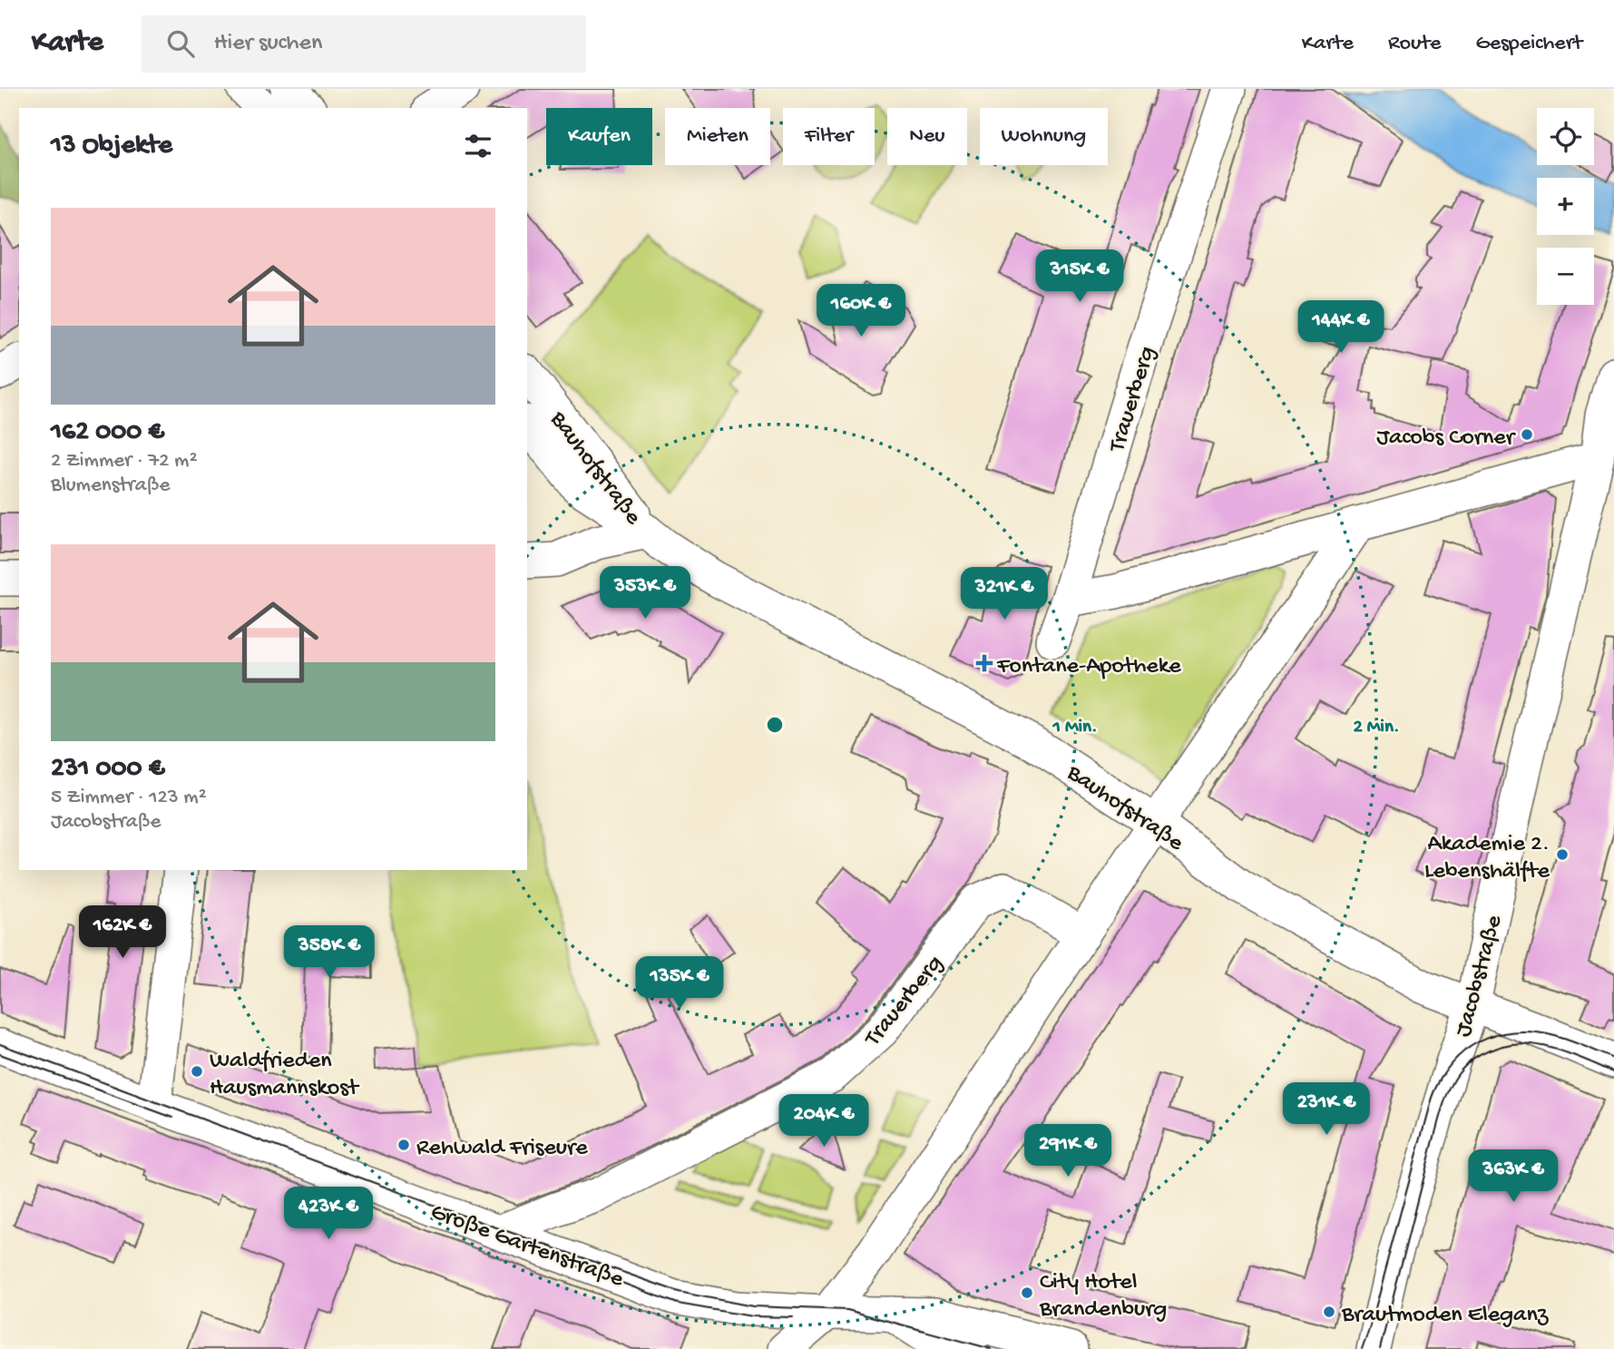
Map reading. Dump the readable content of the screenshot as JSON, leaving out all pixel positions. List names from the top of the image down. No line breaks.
{"streets":{"street":["Trauerberg","Bauhofstraße","Jacobstraße","Große Gartenstraße"]},"crossings":[["Trauerberg","Große Gartenstraße"],["Bauhofstraße","Jacobstraße"]],"places":{"other":["Jacobs Corner","Akademie 2. Lebenshälfte","Waldfrieden Hausmannskost","Rehwald Friseure","City Hotel Brandenburg","Brautmoden Eleganz"],"health":["Fontane-Apotheke"]},"page":{"header":"Karte","search":"Hier suchen","nav":["Karte","Route","Gespeichert"],"map_buttons":["+","−"],"chip":["Kaufen","Mieten","Filter","Neu","Wohnung"],"heading":"13 Objekte","list":[{"name":"162 000 €","note":"2 Zimmer · 72 m² · Blumenstraße"},{"name":"231 000 €","note":"5 Zimmer · 123 m² · Jacobstraße"}],"price":["315K €","160K €","144K €","353K €","321K €","162K €","358K €","135K €","231K €","204K €","291K €","363K €","423K €"]},"rings":["1 Min.","2 Min."]}
